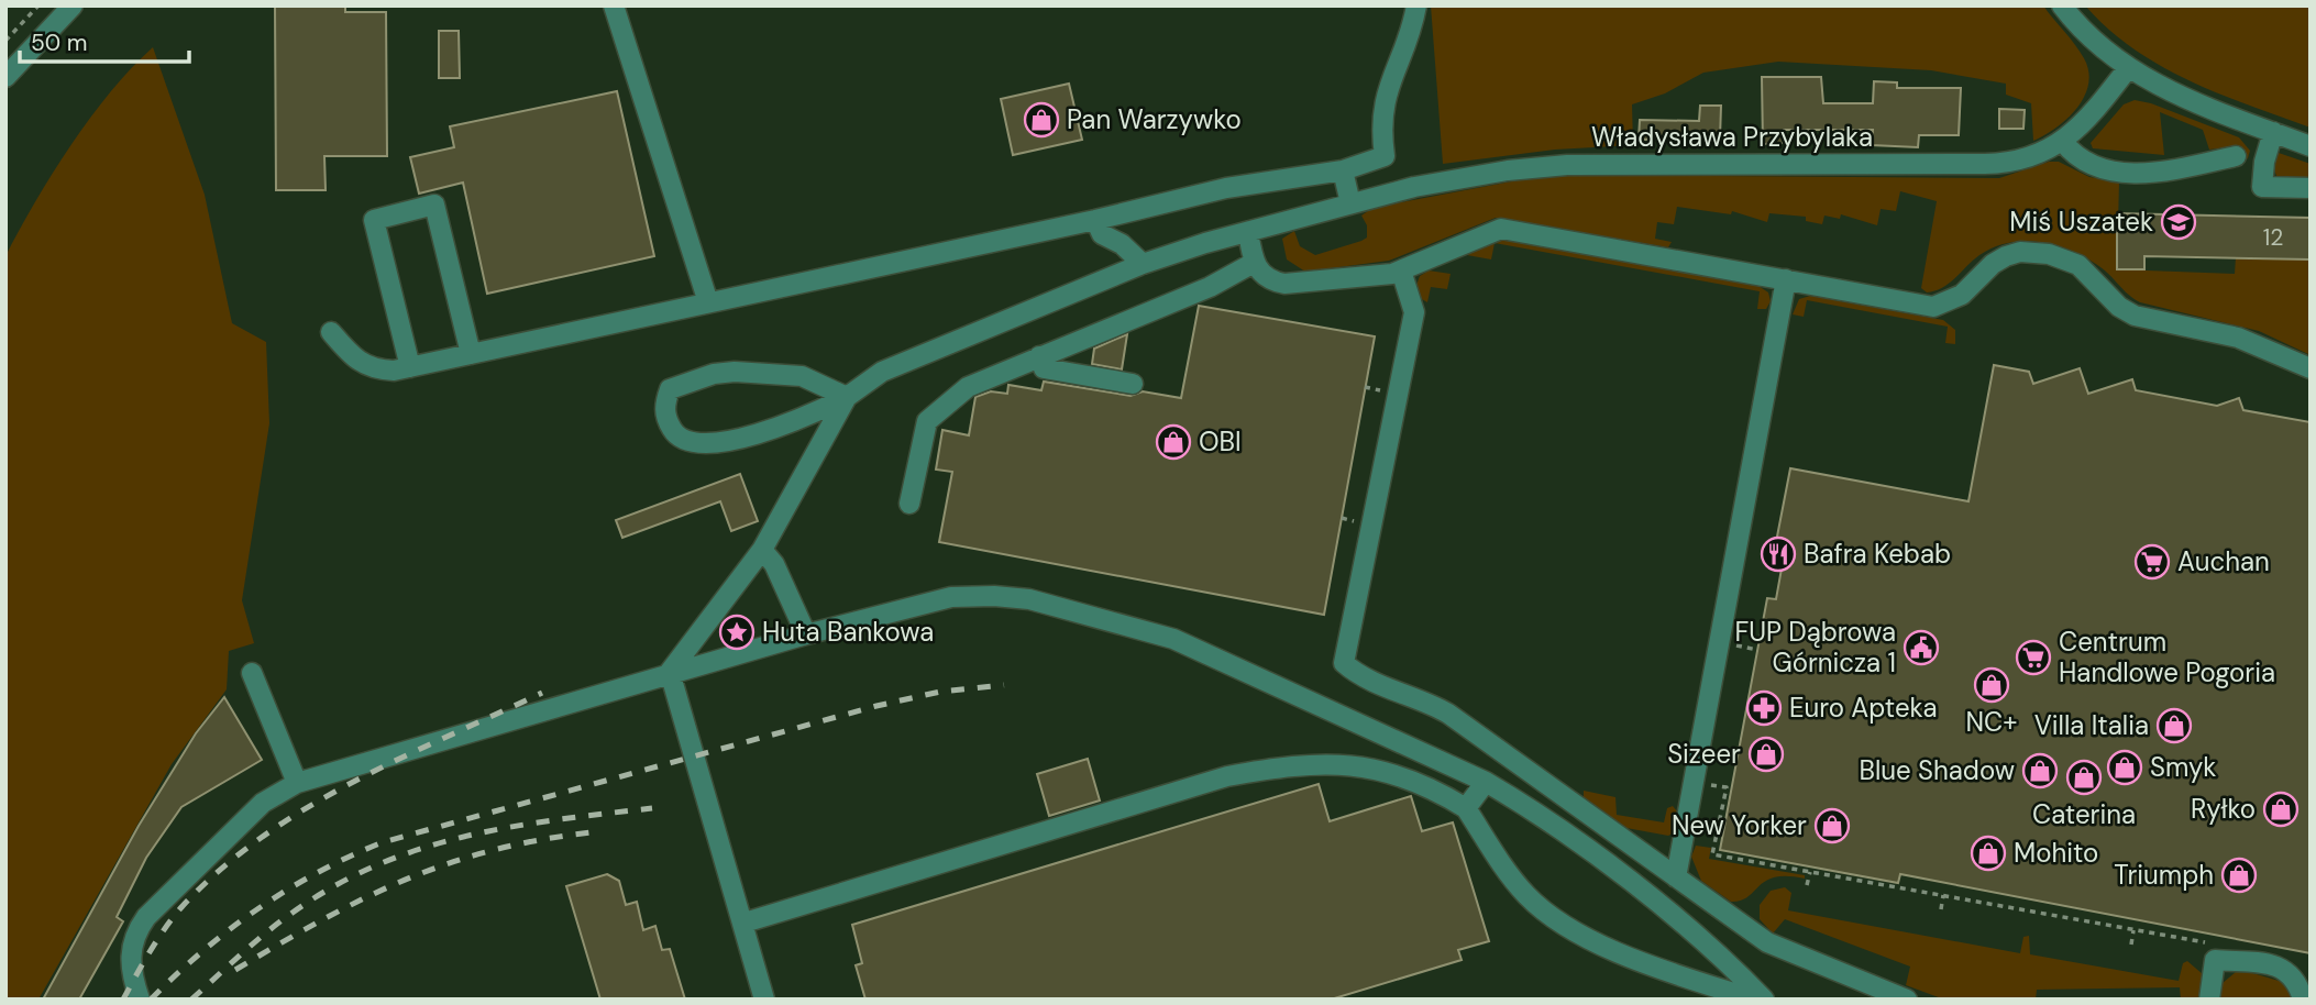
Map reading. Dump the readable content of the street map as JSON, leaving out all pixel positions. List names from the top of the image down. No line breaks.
{"streets":{"street":["Władysława Przybylaka"]},"places":{"shop":["Pan Warzywko","OBI","NC+","Villa Italia","Sizeer","Smyk","Blue Shadow","Caterina","Ryłko","New Yorker","Mohito","Triumph"],"school or university":["Miś Uszatek"],"restaurant":["Bafra Kebab"],"supermarket":["Auchan","Centrum Handlowe Pogoria"],"place":["Huta Bankowa"],"public building":["FUP Dąbrowa Górnicza 1"],"pharmacy":["Euro Apteka"]},"house_numbers":["12"],"scale_bar":"50 m"}
